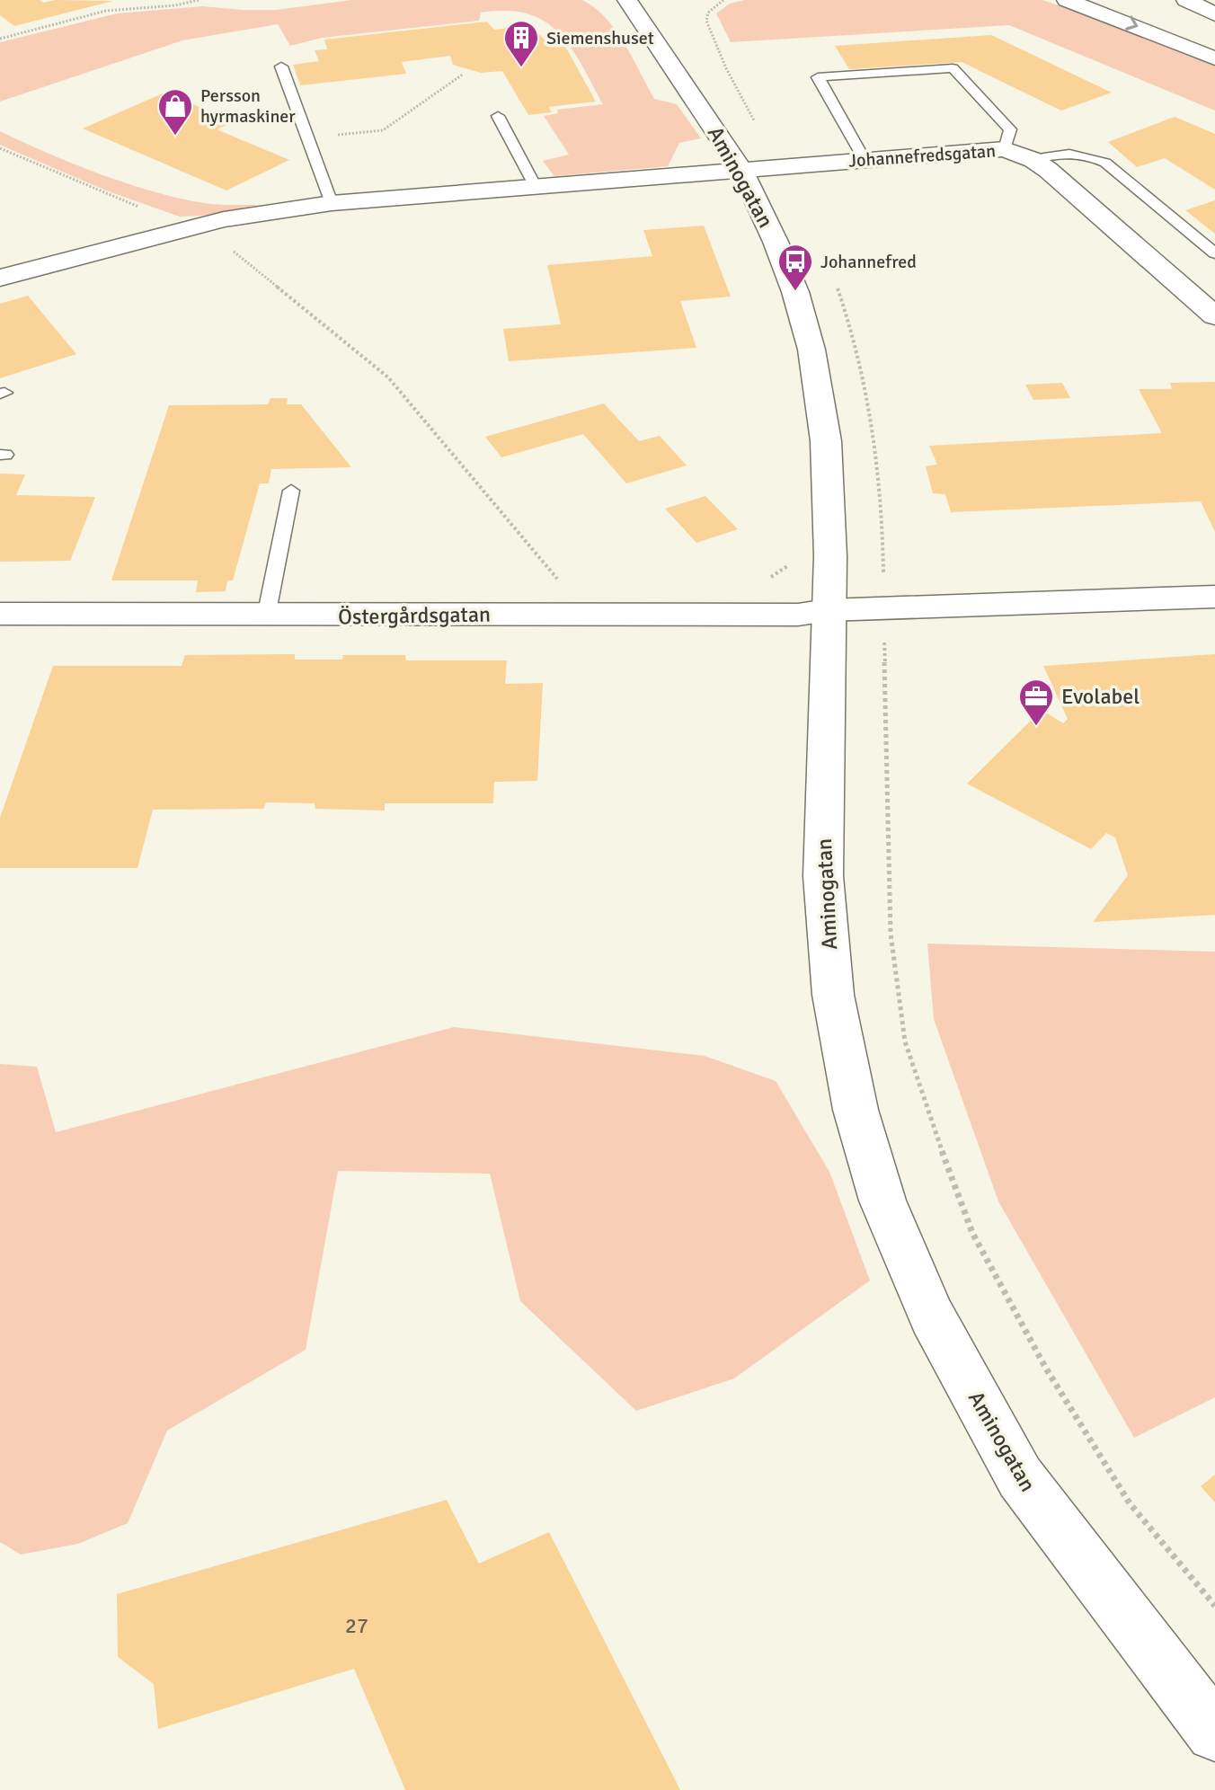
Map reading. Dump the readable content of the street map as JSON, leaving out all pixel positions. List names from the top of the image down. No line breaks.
{"streets":{"main road":["Johannefredsgatan","Aminogatan","Östergårdsgatan"]},"crossings":[["Johannefredsgatan","Aminogatan"],["Aminogatan","Östergårdsgatan"]],"places":{"building":["Siemenshuset"],"shop":["Persson hyrmaskiner"],"bus stop":["Johannefred"],"office":["Evolabel"]},"house_numbers":["27"]}
